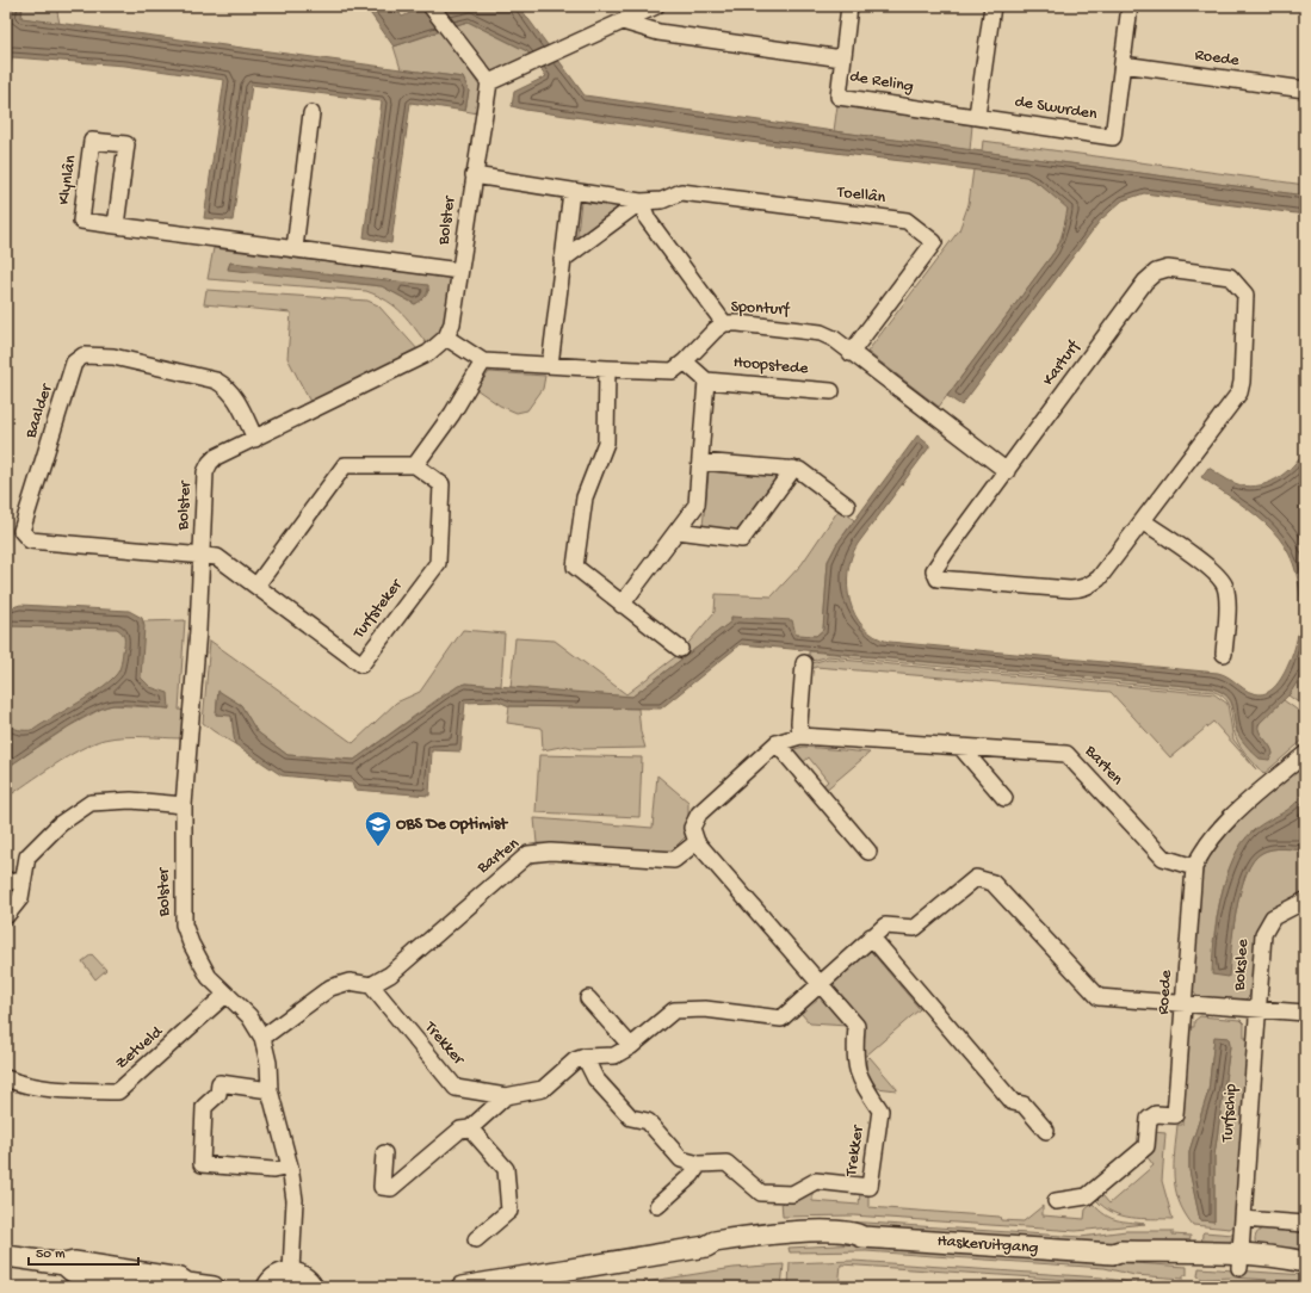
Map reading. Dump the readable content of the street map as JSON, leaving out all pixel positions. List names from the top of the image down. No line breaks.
{"streets":{"main road":["Haskeruitgang"],"street":["Roede","de Reling","de Swurden","Klynlân","Toellân","Bolster","Sponturf","Karturf","Hoopstede","Baalder","Turfsteker","Barten","Bokslee","Trekker","Zetveld","Turfschip"]},"crossings":[["Roede","de Swurden"],["Roede","Barten"],["Roede","Bokslee"],["de Reling","de Swurden"],["Klynlân","Bolster"],["Toellân","Bolster"],["Toellân","Sponturf"],["Bolster","Baalder"],["Bolster","Turfsteker"],["Bolster","Zetveld"],["Sponturf","Karturf"],["Baalder","Turfsteker"],["Barten","Trekker"],["Bokslee","Turfschip"],["Turfschip","Haskeruitgang"]],"places":{"school or university":["OBS De Optimist"]},"scale_bar":"50 m"}
